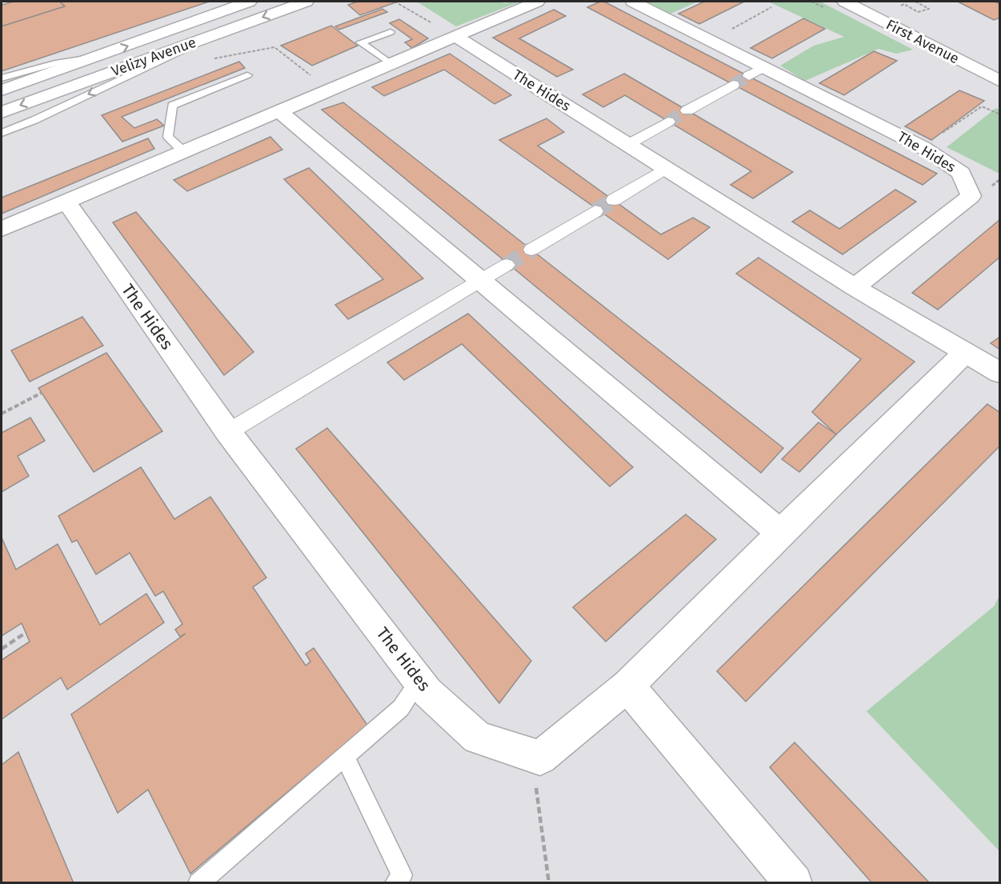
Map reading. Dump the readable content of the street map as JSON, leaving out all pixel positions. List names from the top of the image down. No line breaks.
{"streets":{"street":["First Avenue","Velizy Avenue","The Hides"]}}
